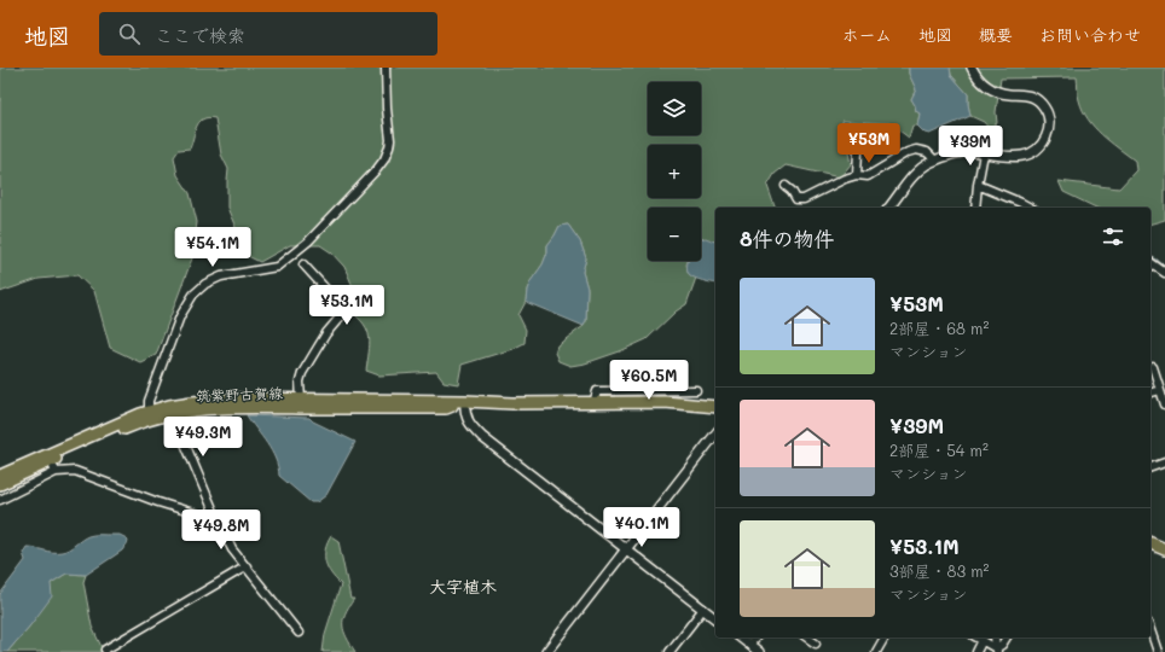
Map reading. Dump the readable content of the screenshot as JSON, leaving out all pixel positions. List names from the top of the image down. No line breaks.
{"streets":{"main road":["筑紫野古賀線"]},"districts":["大字植木"],"page":{"header":"地図","search":"ここで検索","nav":["ホーム","地図","概要","お問い合わせ"],"map_buttons":["+","−"],"price":["¥53M","¥39M","¥54.1M","¥53.1M","¥60.5M","¥49.3M","¥40.1M","¥49.8M"],"heading":"8件の物件","list":[{"name":"¥53M","note":"2部屋 · 68 m² · マンション"},{"name":"¥39M","note":"2部屋 · 54 m² · マンション"},{"name":"¥53.1M","note":"3部屋 · 83 m² · マンション"}]}}
